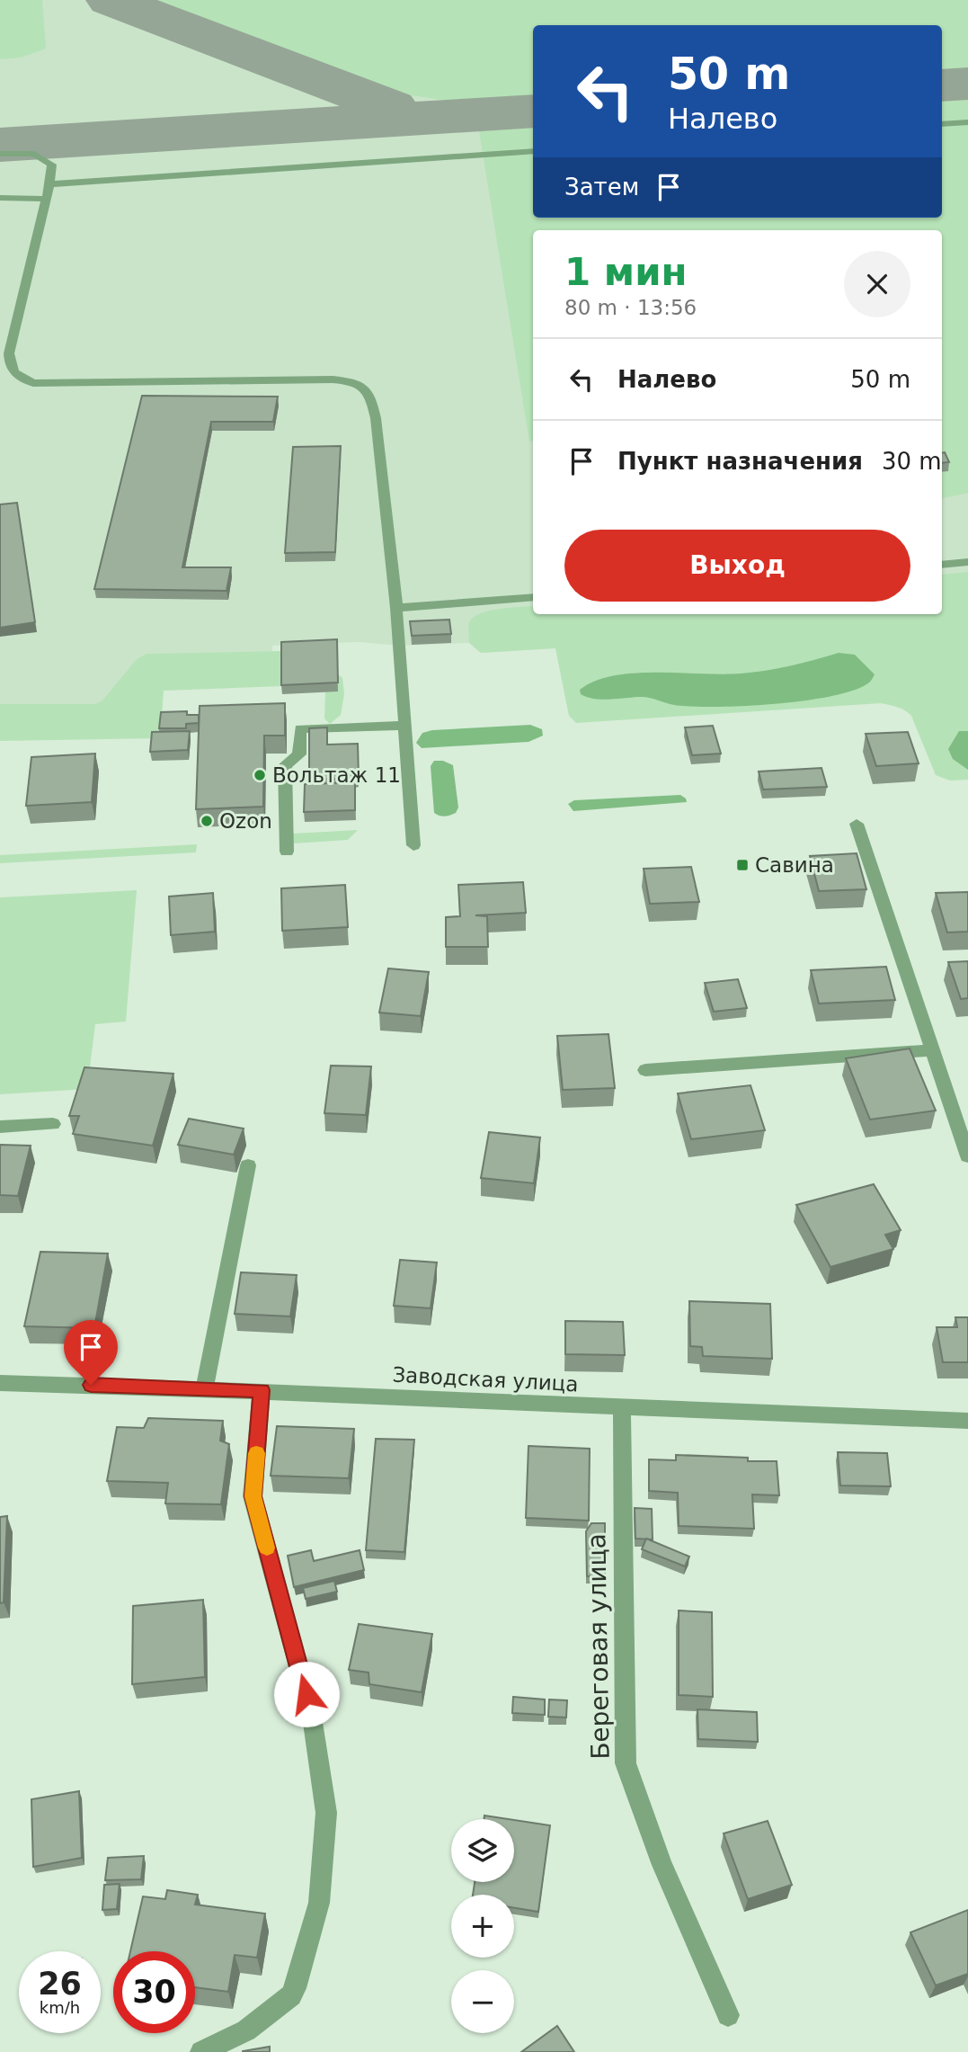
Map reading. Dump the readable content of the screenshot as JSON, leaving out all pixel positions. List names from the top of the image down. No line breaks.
{"streets":{"street":["Заводская улица","Береговая улица"]},"crossings":[["Заводская улица","Береговая улица"]],"places":{"other":["Вольтаж 11","Ozon"],"transit":["Савина"]},"page":{"turn":["50 m","Налево"],"then":"Затем","heading":["1 мин","80 m · 13:56"],"list":[{"name":"Налево","value":"50 m"},{"name":"Пункт назначения","value":"30 m"}],"buttons":"Выход","map_buttons":["+","−"],"speed":"26 km/h","limit":"30"}}
